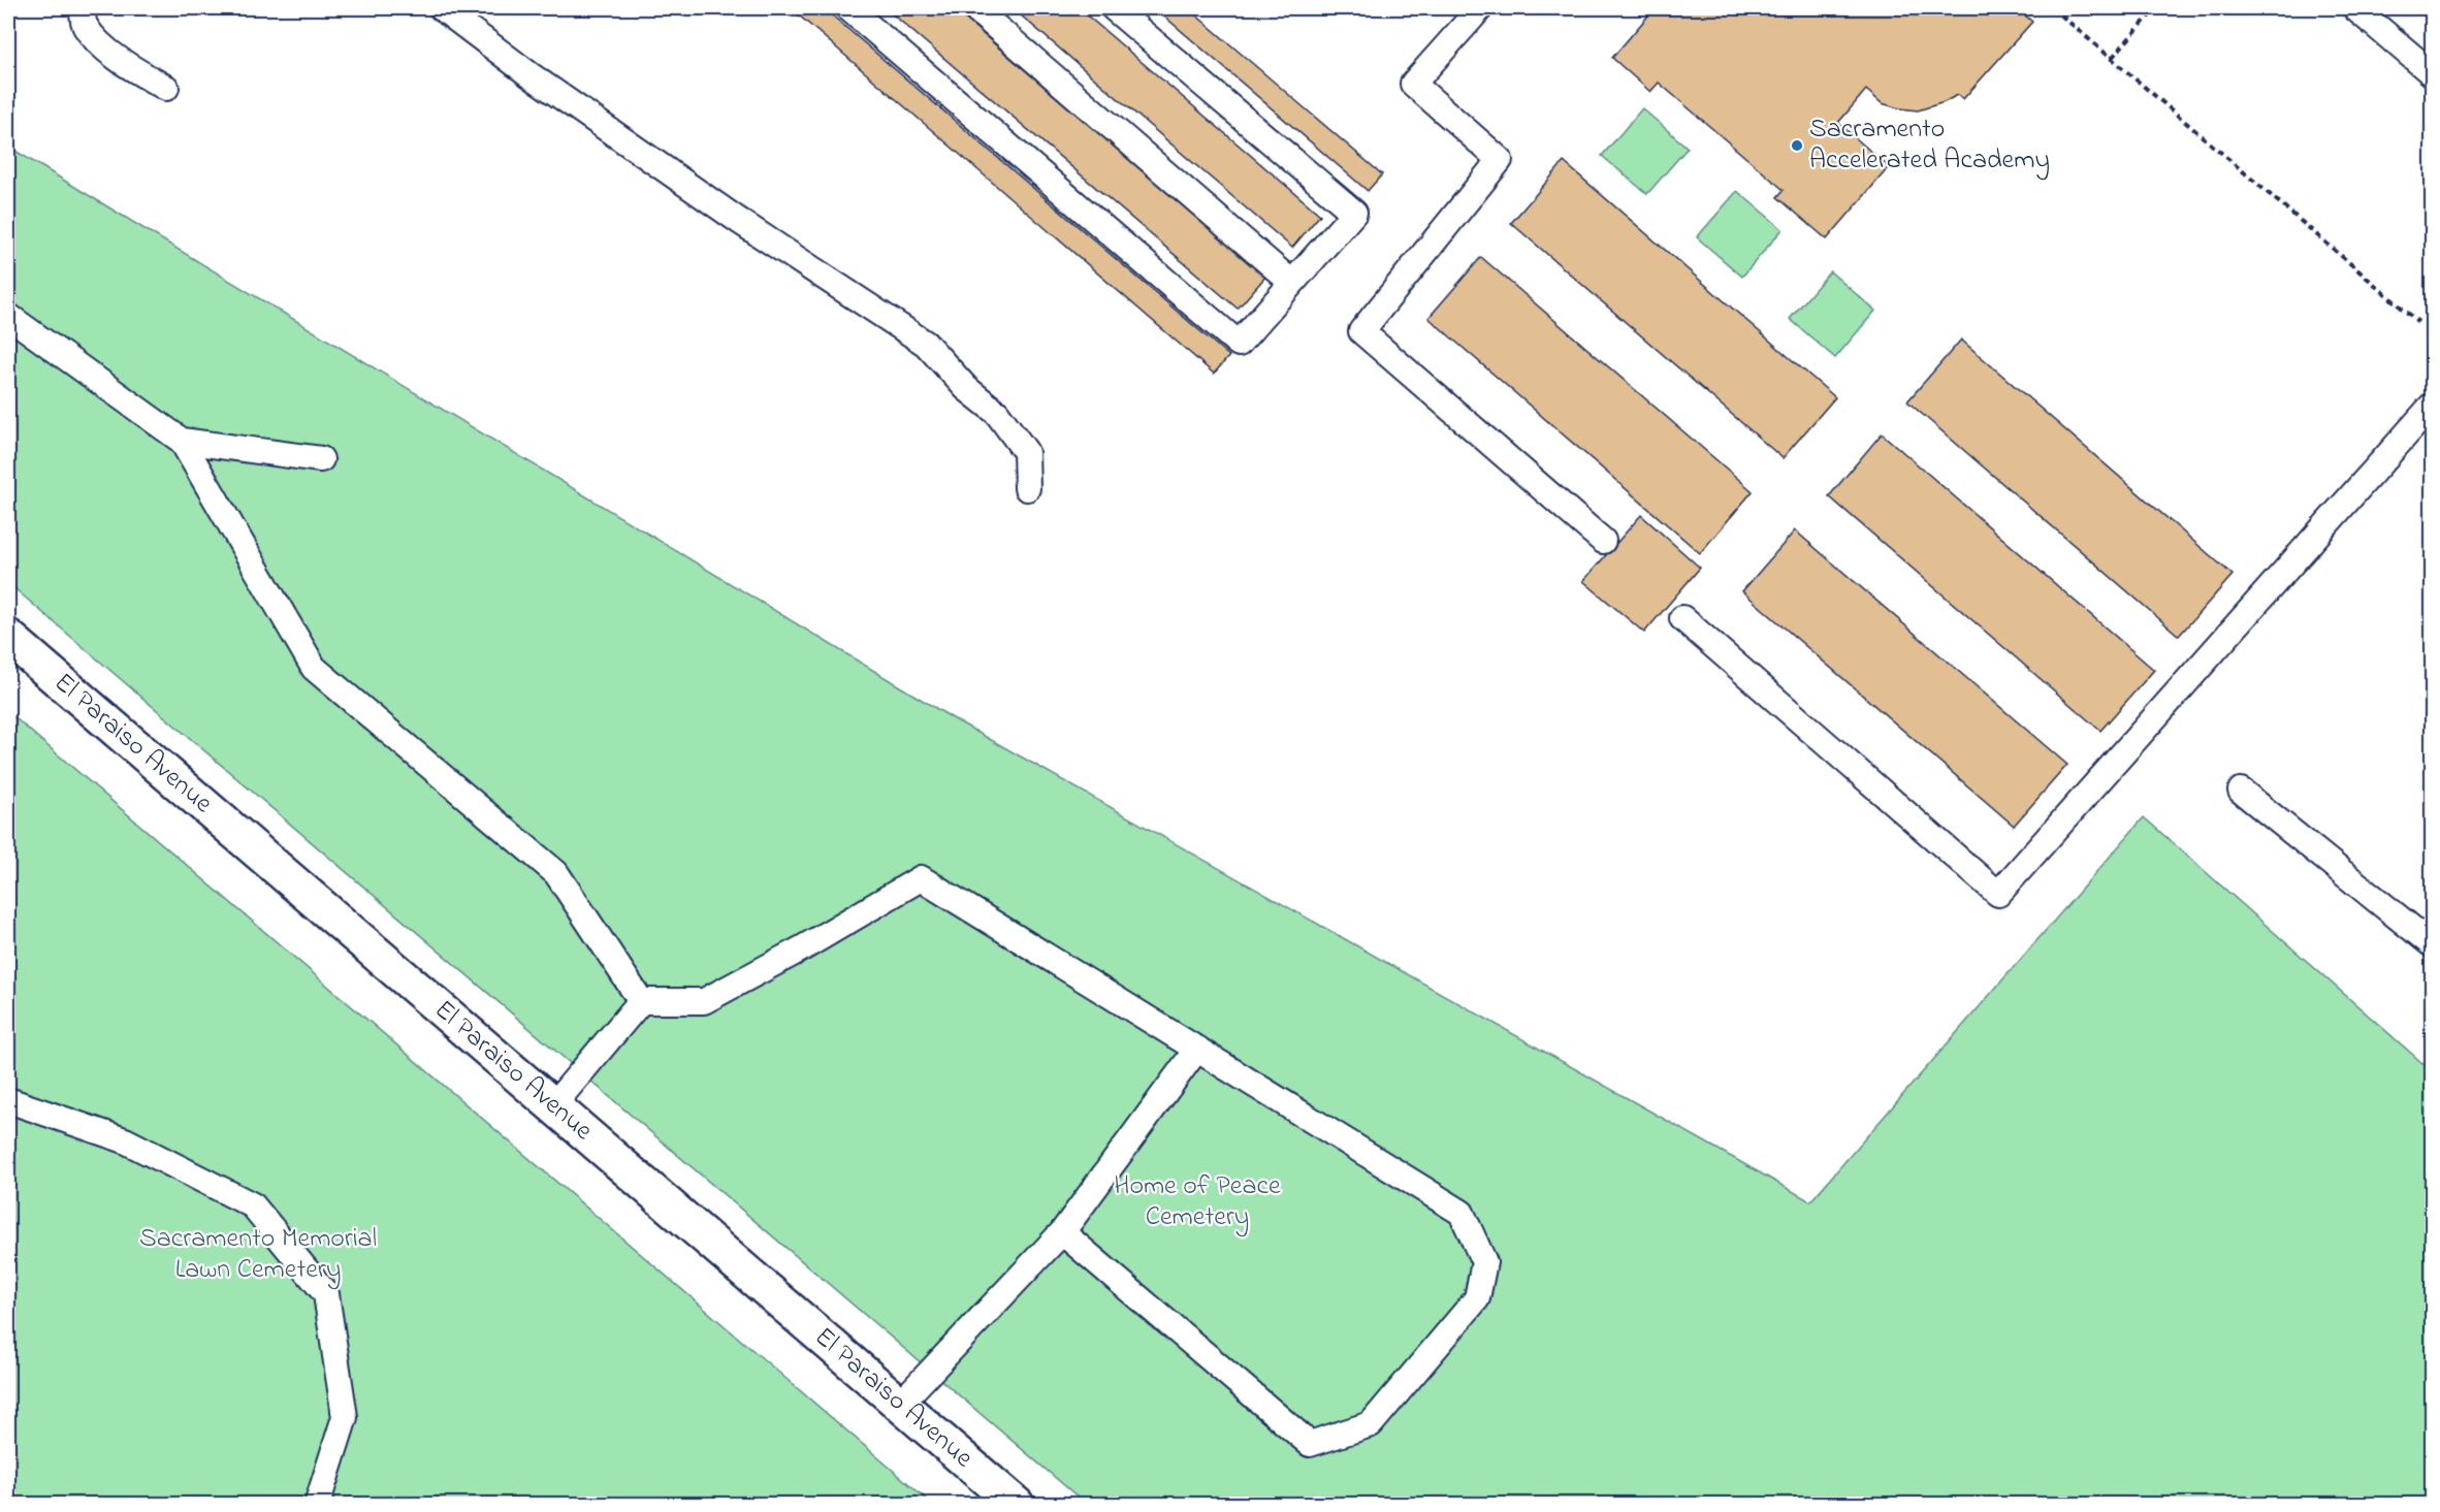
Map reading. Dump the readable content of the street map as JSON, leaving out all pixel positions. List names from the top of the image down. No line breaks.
{"streets":{"street":["El Paraiso Avenue"]},"parks":["Home of Peace Cemetery","Sacramento Memorial Lawn Cemetery"],"places":["Sacramento Accelerated Academy"]}
